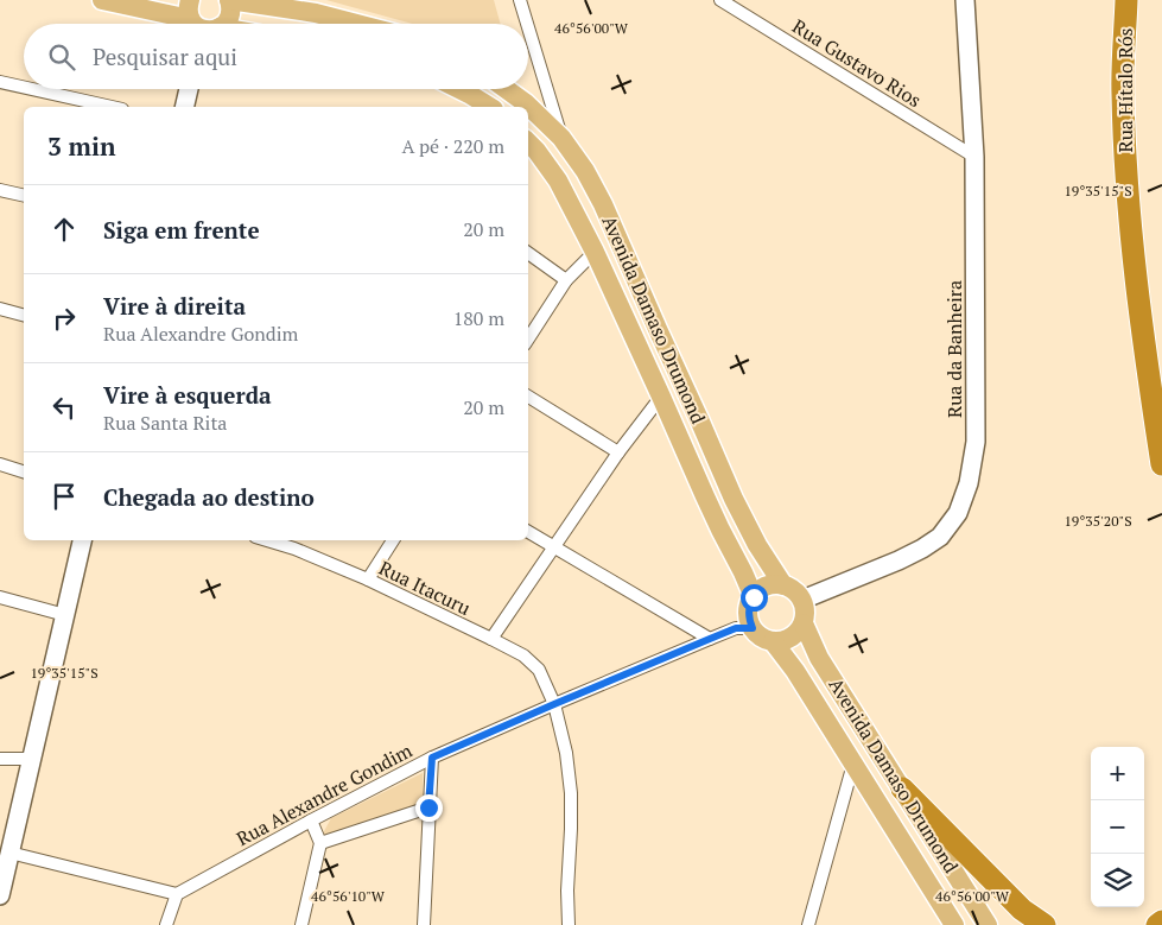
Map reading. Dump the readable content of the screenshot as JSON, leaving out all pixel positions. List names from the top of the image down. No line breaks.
{"streets":{"highway":["Rua Hítalo Rós"],"main road":["Avenida Damaso Drumond"],"street":["Rua Gustavo Rios","Rua da Banheira","Rua Itacuru","Rua Alexandre Gondim"]},"crossings":[["Rua Gustavo Rios","Rua da Banheira"],["Avenida Damaso Drumond","Rua da Banheira"],["Avenida Damaso Drumond","Rua Alexandre Gondim"],["Rua da Banheira","Rua Alexandre Gondim"],["Rua Itacuru","Rua Alexandre Gondim"]],"page":{"search":"Pesquisar aqui","heading":["3 min","A pé · 220 m"],"list":[["Siga em frente","20 m"],["Vire à direita","Rua Alexandre Gondim","180 m"],["Vire à esquerda","Rua Santa Rita","20 m"],"Chegada ao destino"],"map_buttons":["+","−"]},"coordinates":["46°56'00\"W","19°35'15\"S","19°35'20\"S","46°56'10\"W"]}
